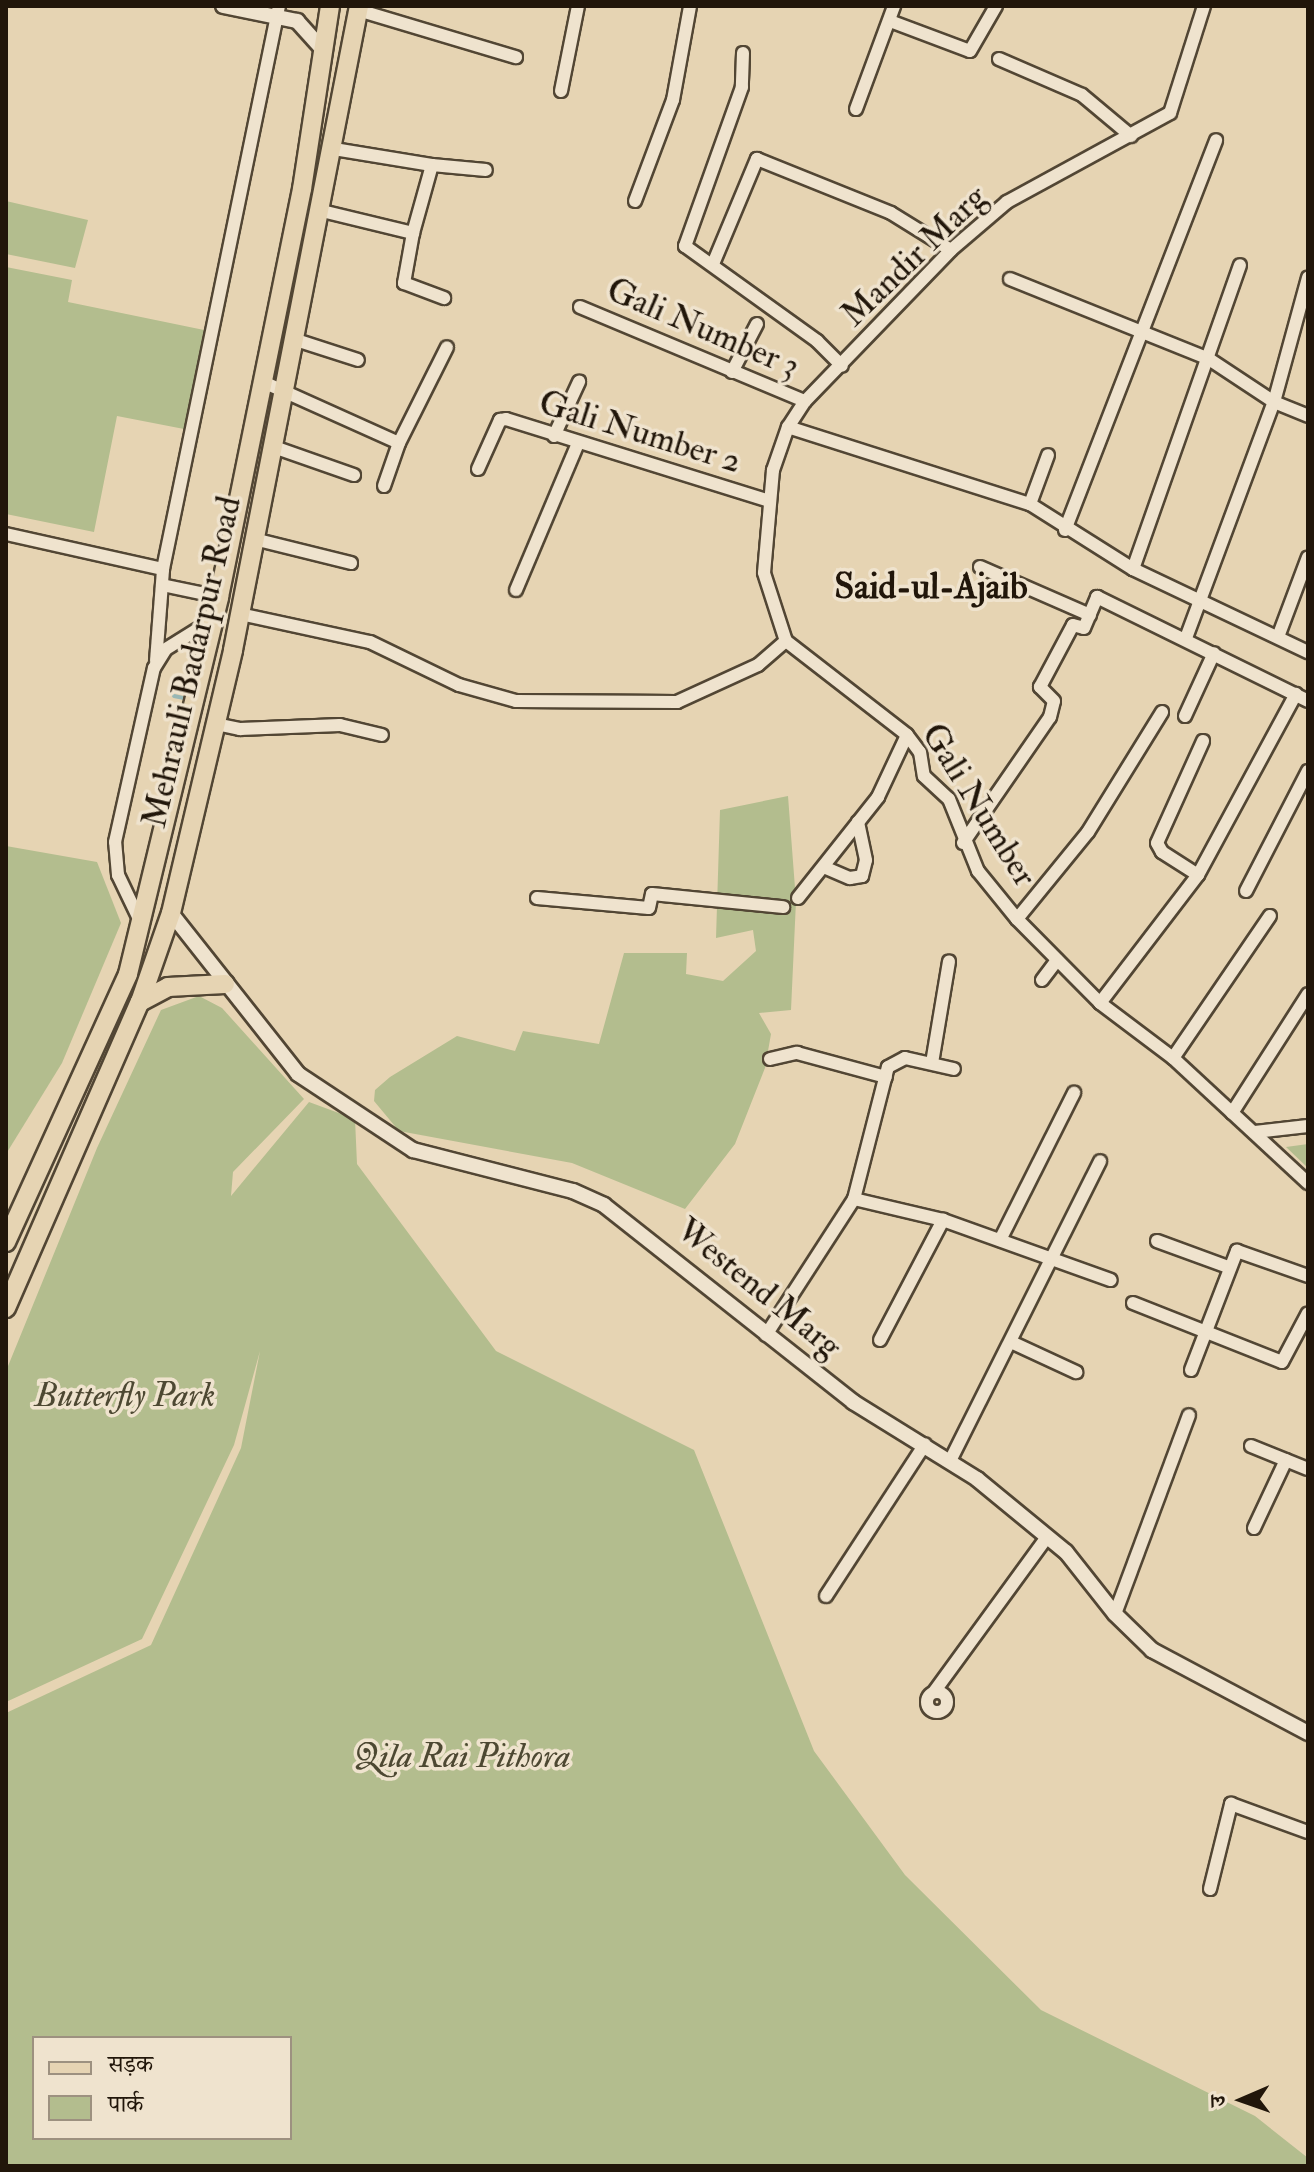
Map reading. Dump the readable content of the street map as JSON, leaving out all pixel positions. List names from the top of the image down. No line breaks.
{"streets":{"main road":["Mehrauli Badarpur Road"],"street":["Mandir Marg","Gali Number 3","Gali Number 2","Gali Number","Westend Marg"]},"crossings":[["Mandir Marg","Gali Number 3"],["Mehrauli Badarpur Road","Westend Marg"]],"districts":["Said-ul-Ajaib"],"parks":["Butterfly Park","Qila Rai Pithora"],"legend":["सड़क","पार्क"],"north":"left"}
